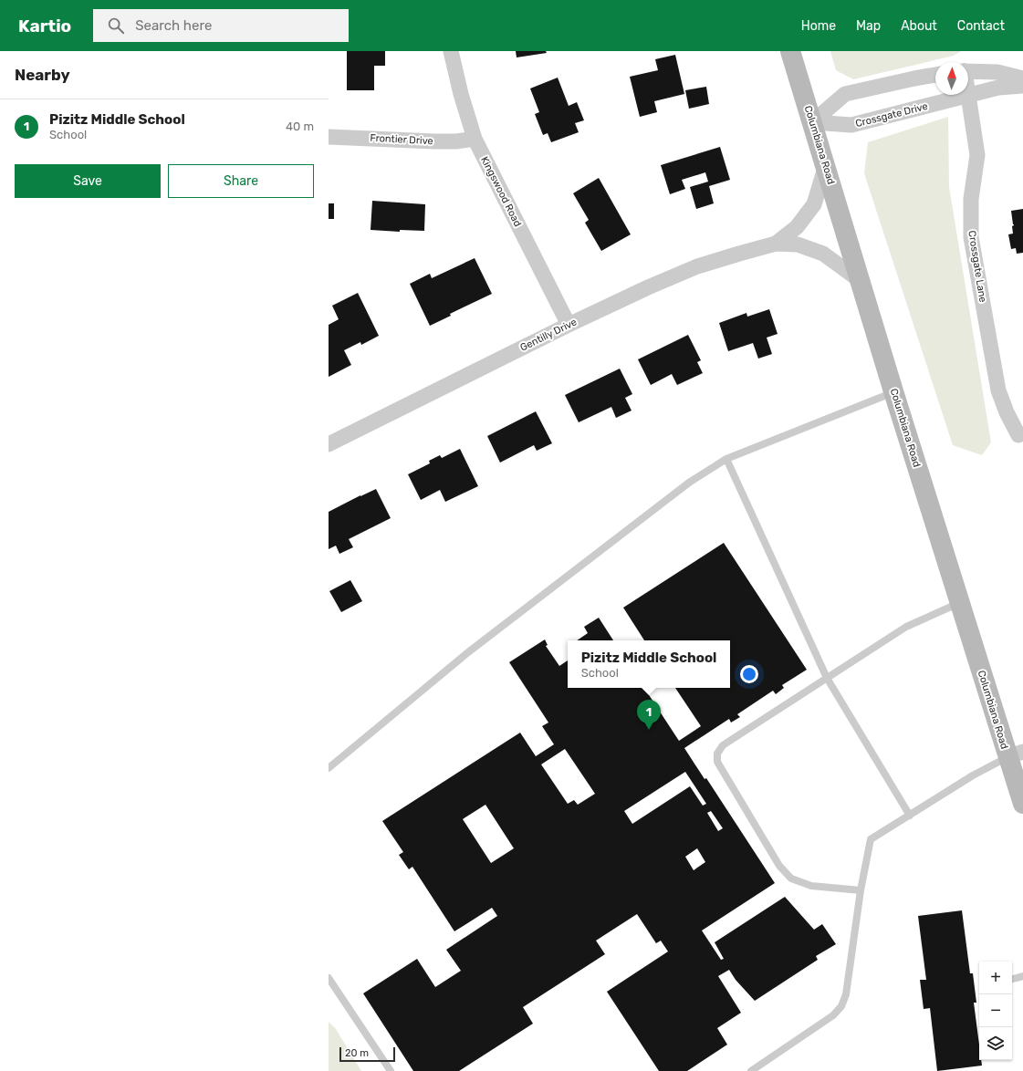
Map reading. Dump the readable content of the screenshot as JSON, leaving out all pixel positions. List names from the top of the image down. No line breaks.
{"streets":{"main road":["Columbiana Road"],"street":["Crossgate Drive","Frontier Drive","Kingswood Road","Crossgate Lane","Gentilly Drive"]},"crossings":[["Crossgate Drive","Columbiana Road"],["Crossgate Drive","Crossgate Lane"],["Frontier Drive","Kingswood Road"],["Columbiana Road","Gentilly Drive"],["Kingswood Road","Gentilly Drive"]],"scale_bar":"20 m","north":"top","page":{"header":"Kartio","search":"Search here","nav":["Home","Map","About","Contact"],"heading":"Nearby","list":[{"mark":"1","name":"Pizitz Middle School","note":"School","value":"40 m"}],"buttons":["Save","Share"],"popup":["Pizitz Middle School","School"],"pins":"1","map_buttons":["+","−"],"scale":"20 m"}}
